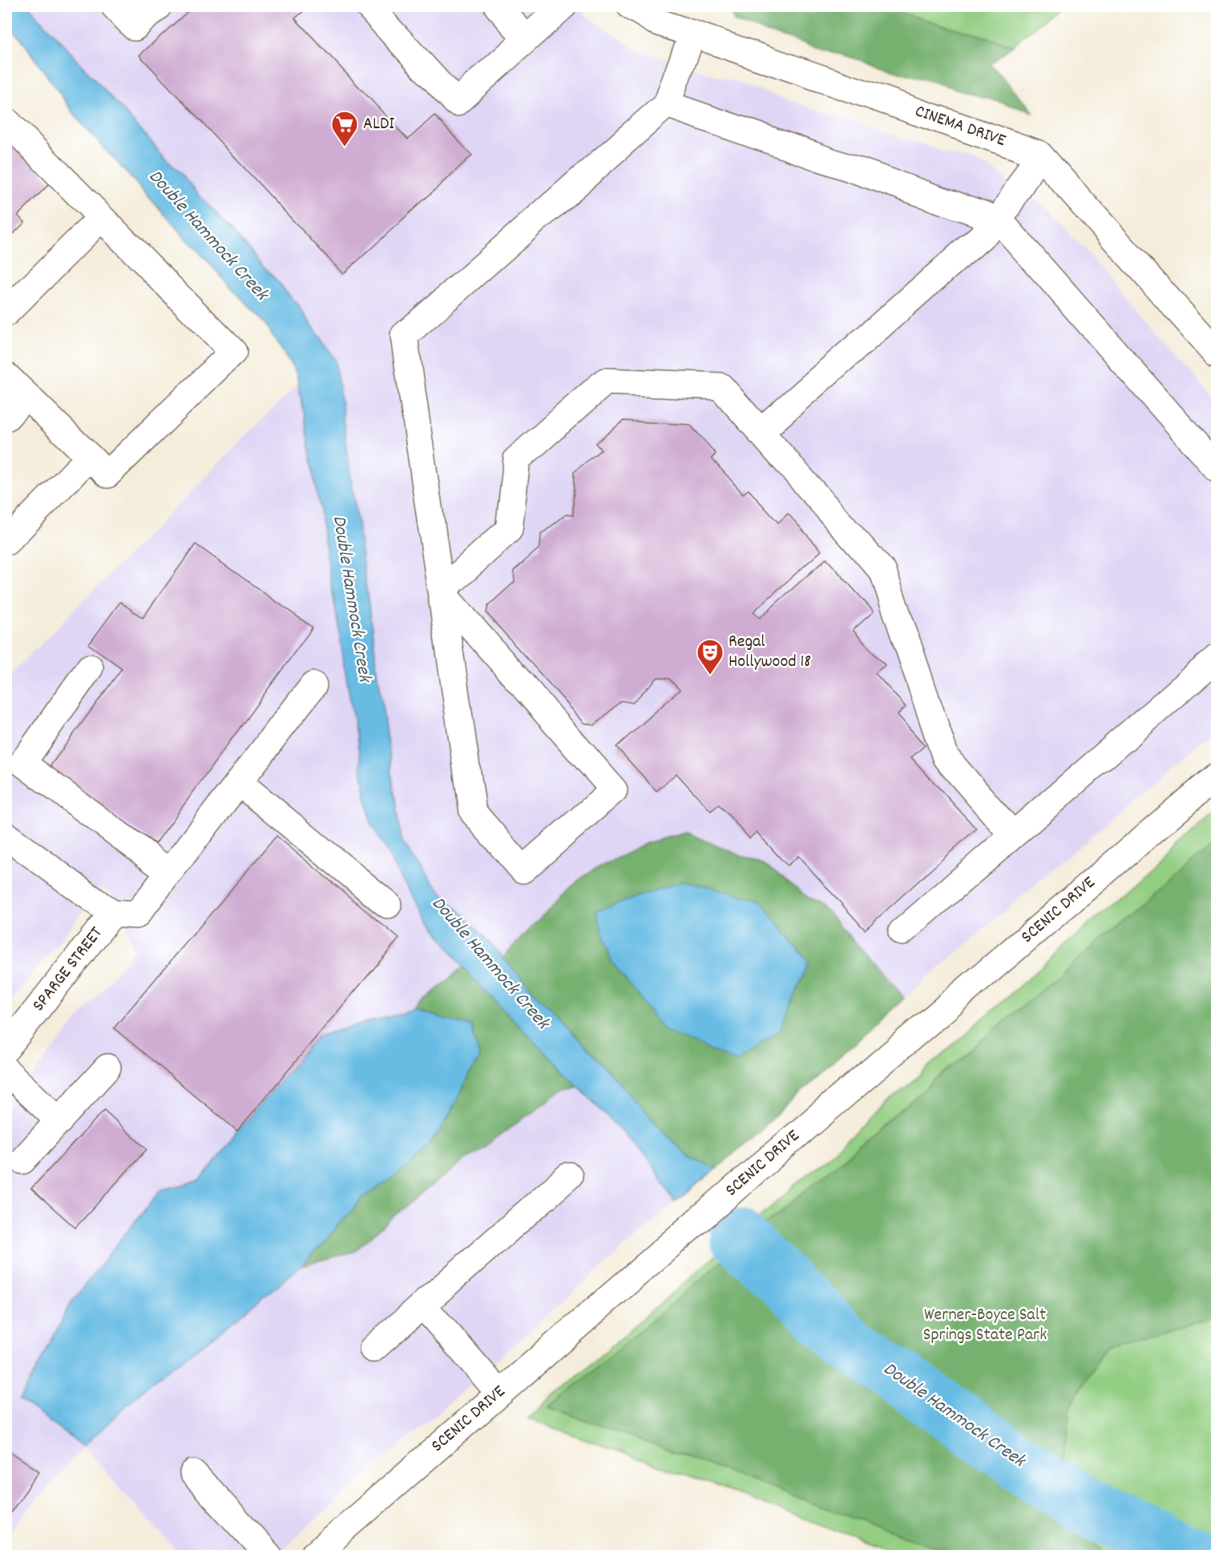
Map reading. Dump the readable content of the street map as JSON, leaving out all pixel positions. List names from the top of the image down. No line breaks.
{"streets":{"street":["CINEMA DRIVE","SCENIC DRIVE","SPARGE STREET"]},"water":["Double Hammock Creek"],"parks":["Werner-Boyce Salt Springs State Park"],"places":{"supermarket":["ALDI"],"theatre":["Regal Hollywood 18"]}}
